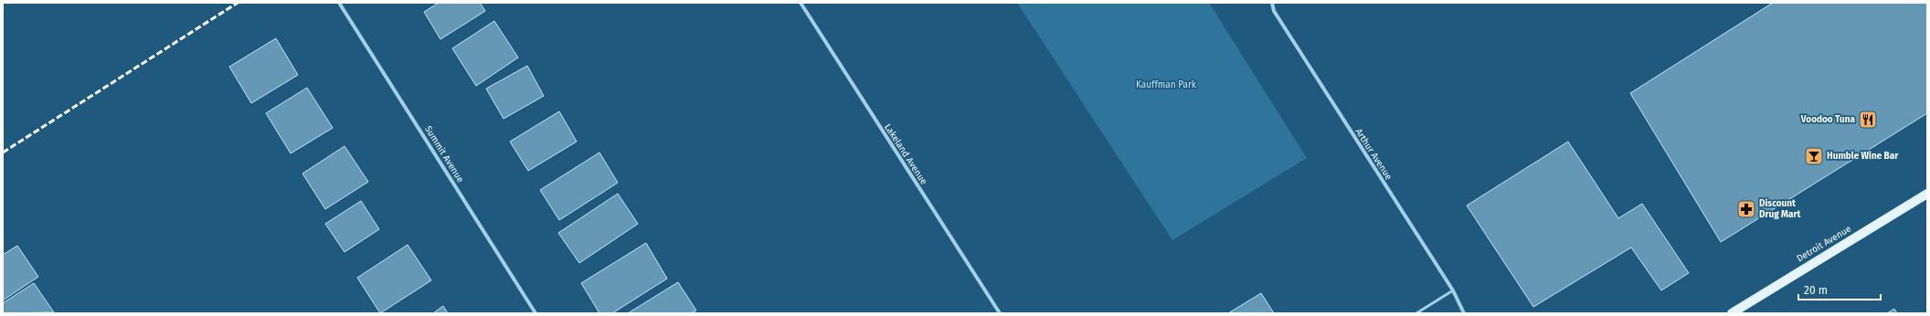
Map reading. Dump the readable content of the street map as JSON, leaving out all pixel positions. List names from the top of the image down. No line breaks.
{"streets":{"main road":["Detroit Avenue"],"street":["Summit Avenue","Lakeland Avenue","Arthur Avenue"]},"parks":["Kauffman Park"],"places":{"restaurant":["Voodoo Tuna"],"bar":["Humble Wine Bar"],"pharmacy":["Discount Drug Mart"]},"scale_bar":"20 m"}
